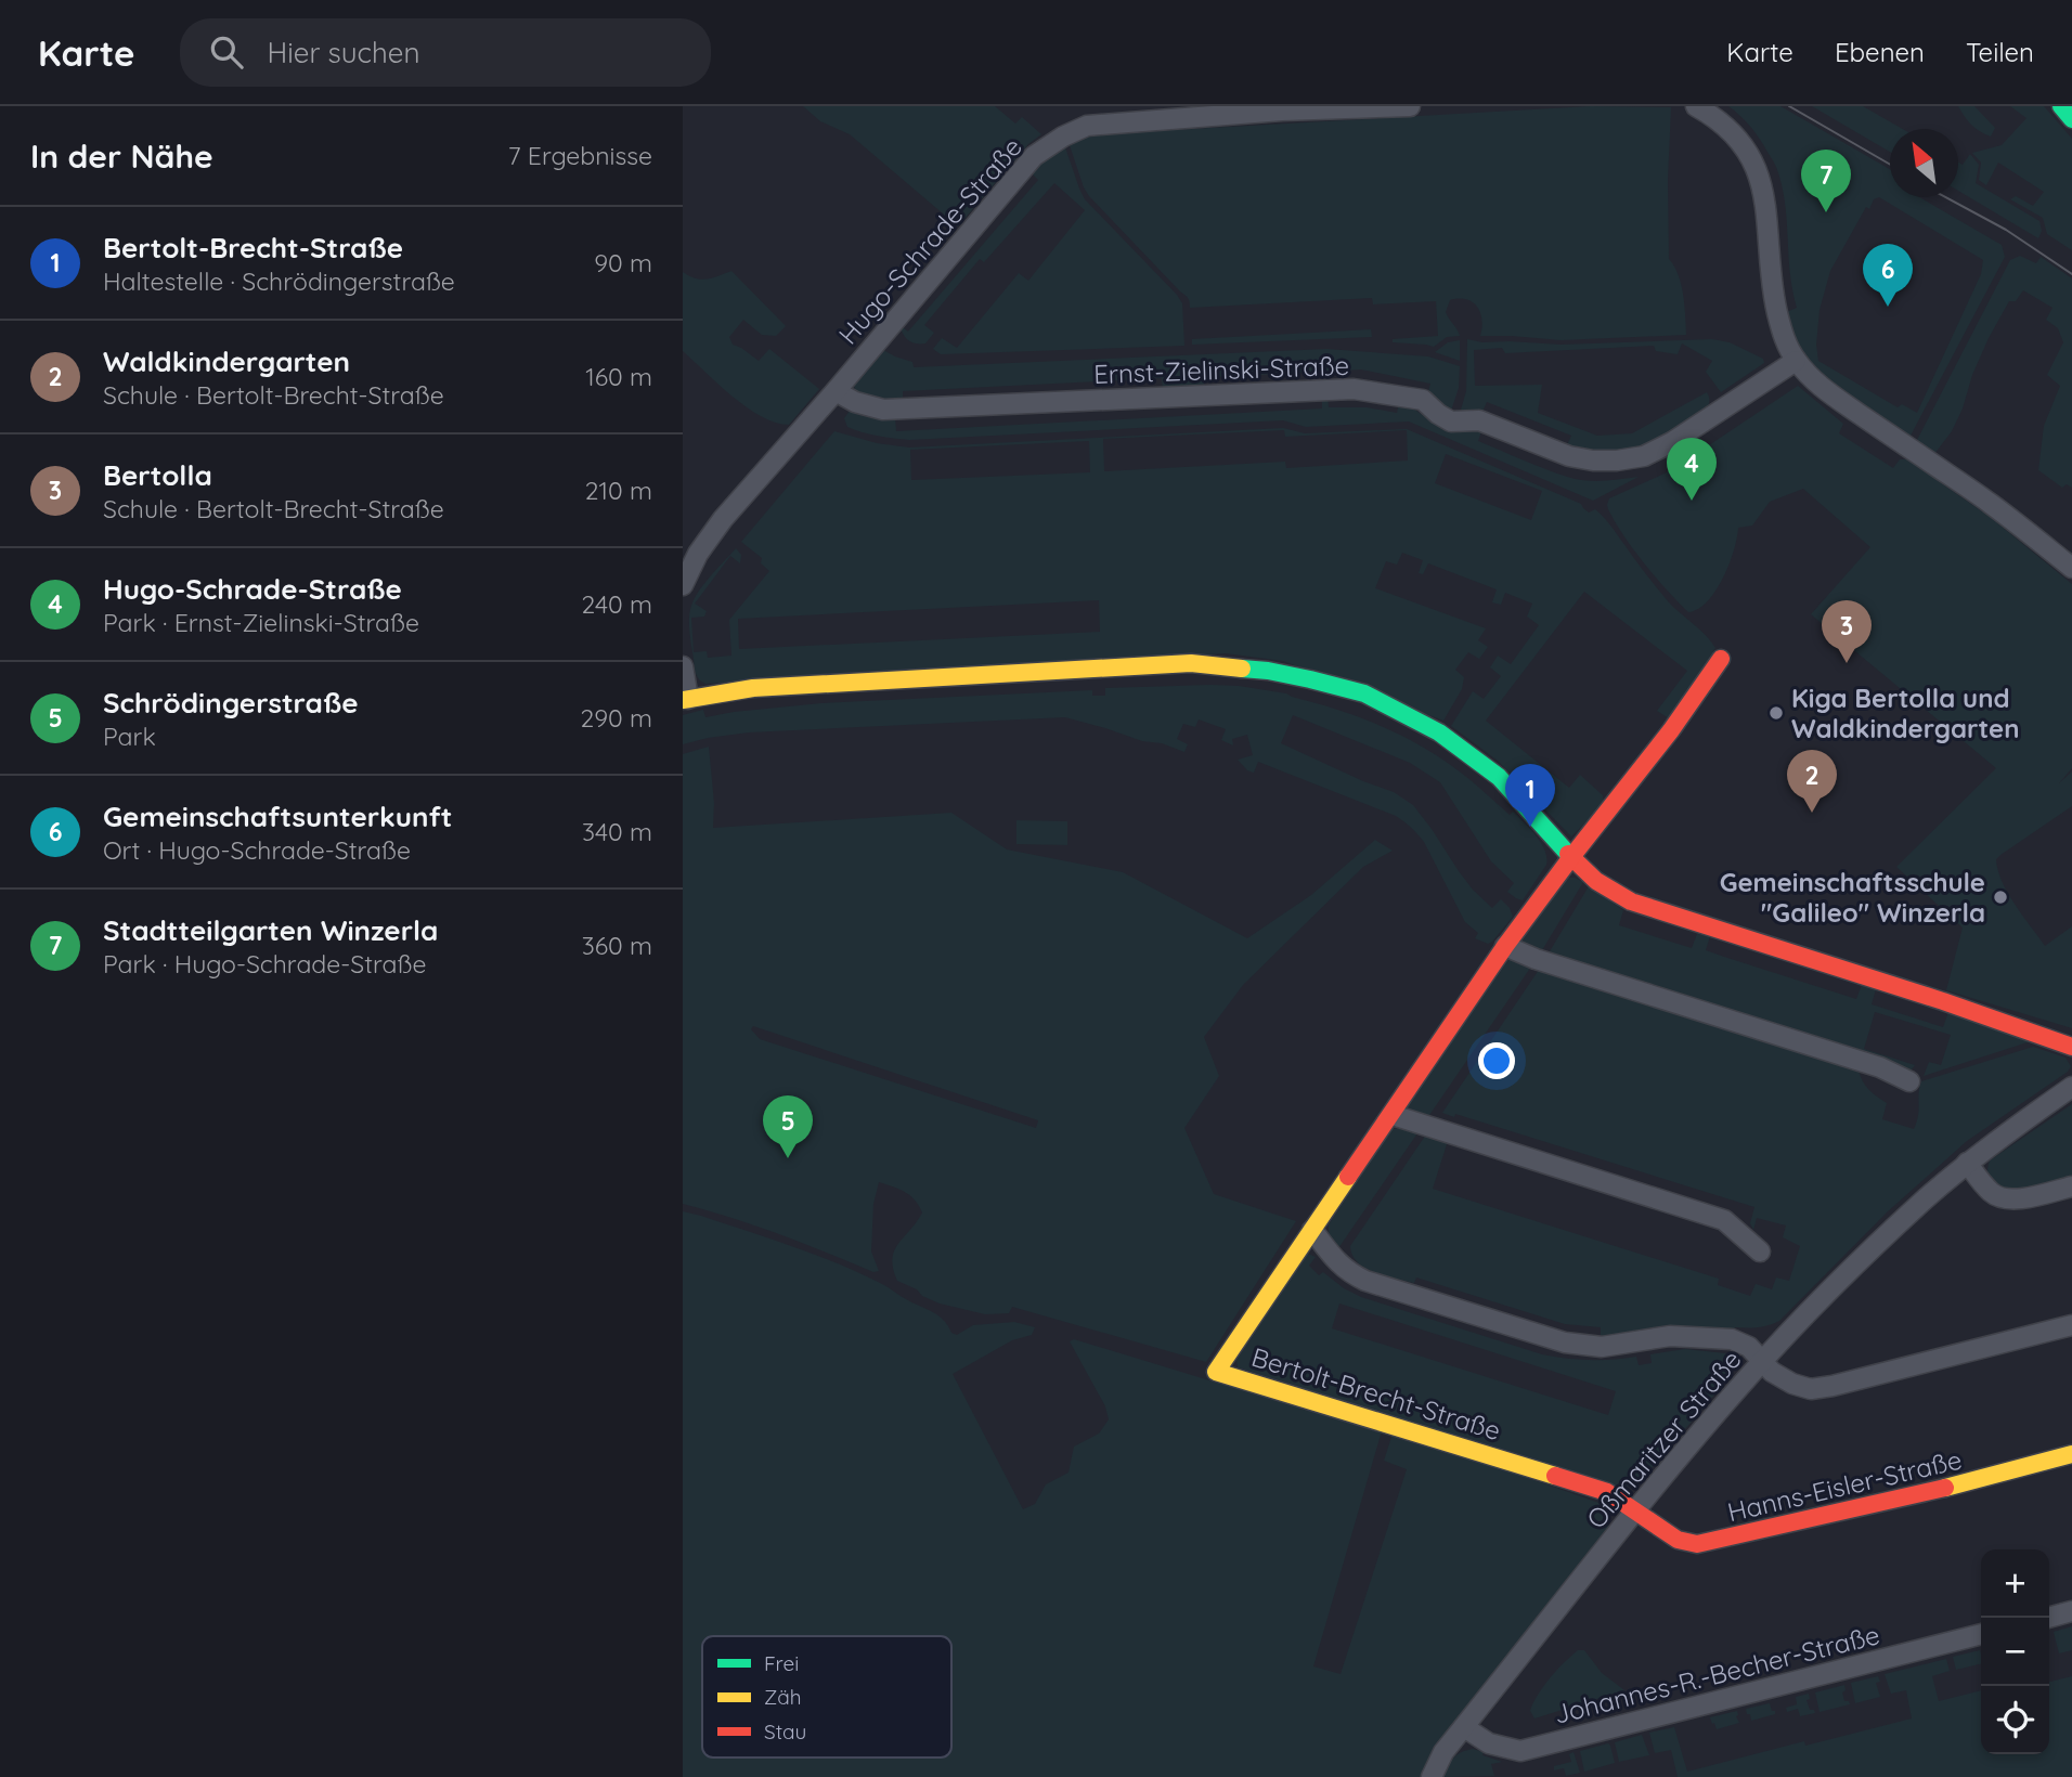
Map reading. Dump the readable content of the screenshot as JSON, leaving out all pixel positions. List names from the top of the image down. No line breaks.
{"streets":{"street":["Hugo-Schrade-Straße","Ernst-Zielinski-Straße","Bertolt-Brecht-Straße","Oßmaritzer Straße","Hanns-Eisler-Straße","Johannes-R.-Becher-Straße"]},"crossings":[["Hugo-Schrade-Straße","Ernst-Zielinski-Straße"],["Bertolt-Brecht-Straße","Oßmaritzer Straße"],["Bertolt-Brecht-Straße","Hanns-Eisler-Straße"],["Oßmaritzer Straße","Hanns-Eisler-Straße"],["Oßmaritzer Straße","Johannes-R.-Becher-Straße"]],"places":["Kiga Bertolla und Waldkindergarten","Gemeinschaftsschule \"Galileo\" Winzerla"],"legend":["Frei","Zäh","Stau"],"north":"top left","page":{"header":"Karte","search":"Hier suchen","nav":["Karte","Ebenen","Teilen"],"heading":["In der Nähe","7 Ergebnisse"],"pins":["7","6","4","3","2","1","5"],"list":[{"mark":"1","name":"Bertolt-Brecht-Straße","note":"Haltestelle · Schrödingerstraße","value":"90 m"},{"mark":"2","name":"Waldkindergarten","note":"Schule · Bertolt-Brecht-Straße","value":"160 m"},{"mark":"3","name":"Bertolla","note":"Schule · Bertolt-Brecht-Straße","value":"210 m"},{"mark":"4","name":"Hugo-Schrade-Straße","note":"Park · Ernst-Zielinski-Straße","value":"240 m"},{"mark":"5","name":"Schrödingerstraße","note":"Park","value":"290 m"},{"mark":"6","name":"Gemeinschaftsunterkunft","note":"Ort · Hugo-Schrade-Straße","value":"340 m"},{"mark":"7","name":"Stadtteilgarten Winzerla","note":"Park · Hugo-Schrade-Straße","value":"360 m"}],"map_buttons":["+","−"]}}
